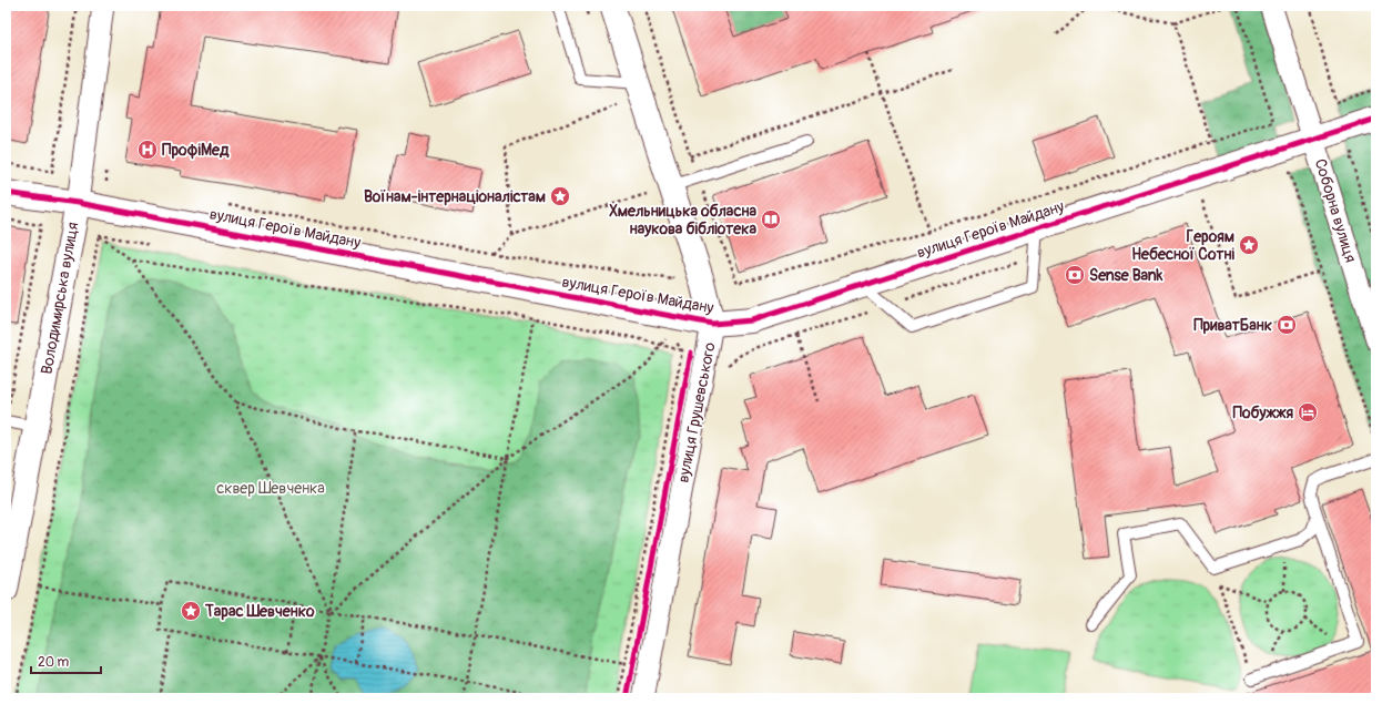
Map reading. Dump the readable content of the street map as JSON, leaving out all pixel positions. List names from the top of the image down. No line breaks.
{"streets":{"street":["Соборна вулиця","вулиця Героїв Майдану","Володимирська вулиця","вулиця Грушевського"]},"crossings":[["Соборна вулиця","вулиця Героїв Майдану"],["вулиця Героїв Майдану","Володимирська вулиця"],["вулиця Героїв Майдану","вулиця Грушевського"]],"parks":["сквер Шевченка"],"places":{"hospital":["ПрофіМед"],"place":["Воїнам-інтернаціоналістам","Героям Небесної Сотні","Тарас Шевченко"],"library":["Хмельницька обласна наукова бібліотека"],"bank":["Sense Bank","ПриватБанк"],"hotel":["Побужжя"]},"scale_bar":"20 m"}
